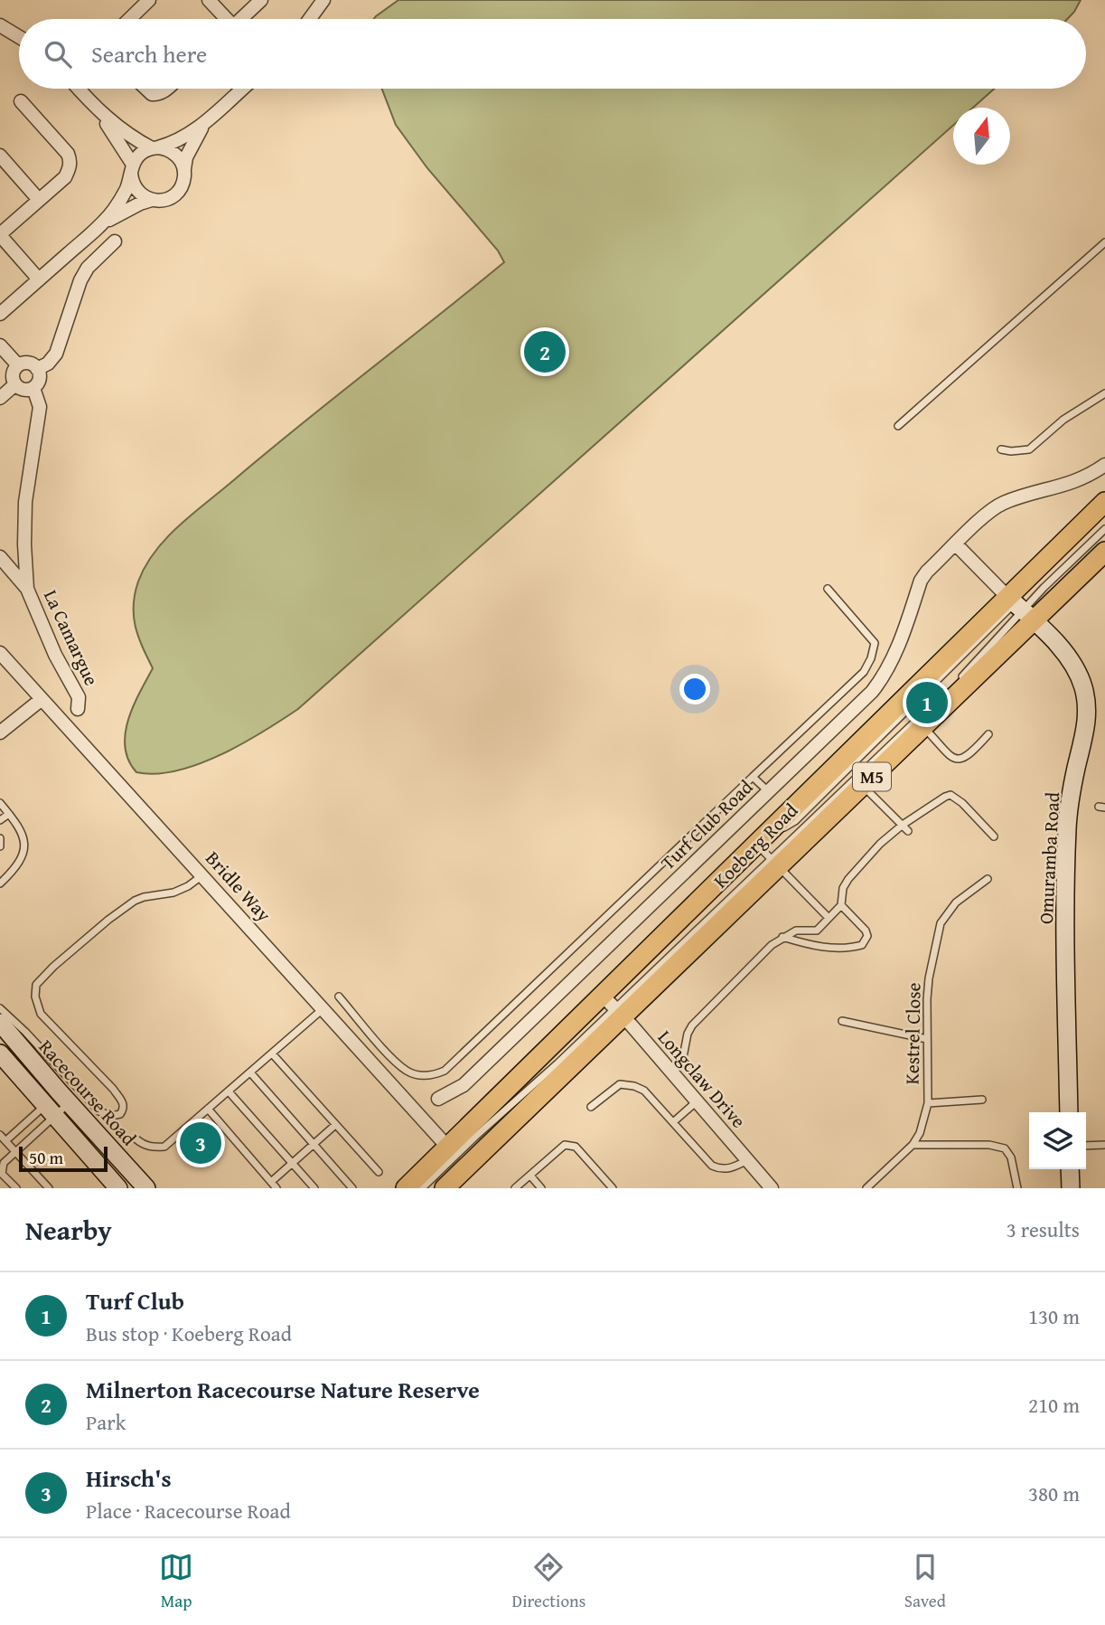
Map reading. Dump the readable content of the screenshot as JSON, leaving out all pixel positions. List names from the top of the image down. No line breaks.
{"streets":{"main road":["M5","Koeberg Road","Omuramba Road","Racecourse Road"],"street":["La Camargue","Turf Club Road","Bridle Way","Longclaw Drive"],"lane":["Kestrel Close"]},"crossings":[["Koeberg Road","Omuramba Road"],["Koeberg Road","Bridle Way"],["Koeberg Road","Longclaw Drive"]],"scale_bar":"50 m","north":"top","page":{"search":"Search here","pins":["2","1","3"],"scale":"50 m","heading":["Nearby","3 results"],"list":[{"mark":"1","name":"Turf Club","note":"Bus stop · Koeberg Road","value":"130 m"},{"mark":"2","name":"Milnerton Racecourse Nature Reserve","note":"Park","value":"210 m"},{"mark":"3","name":"Hirsch's","note":"Place · Racecourse Road","value":"380 m"}],"nav":["Map","Directions","Saved"]}}
